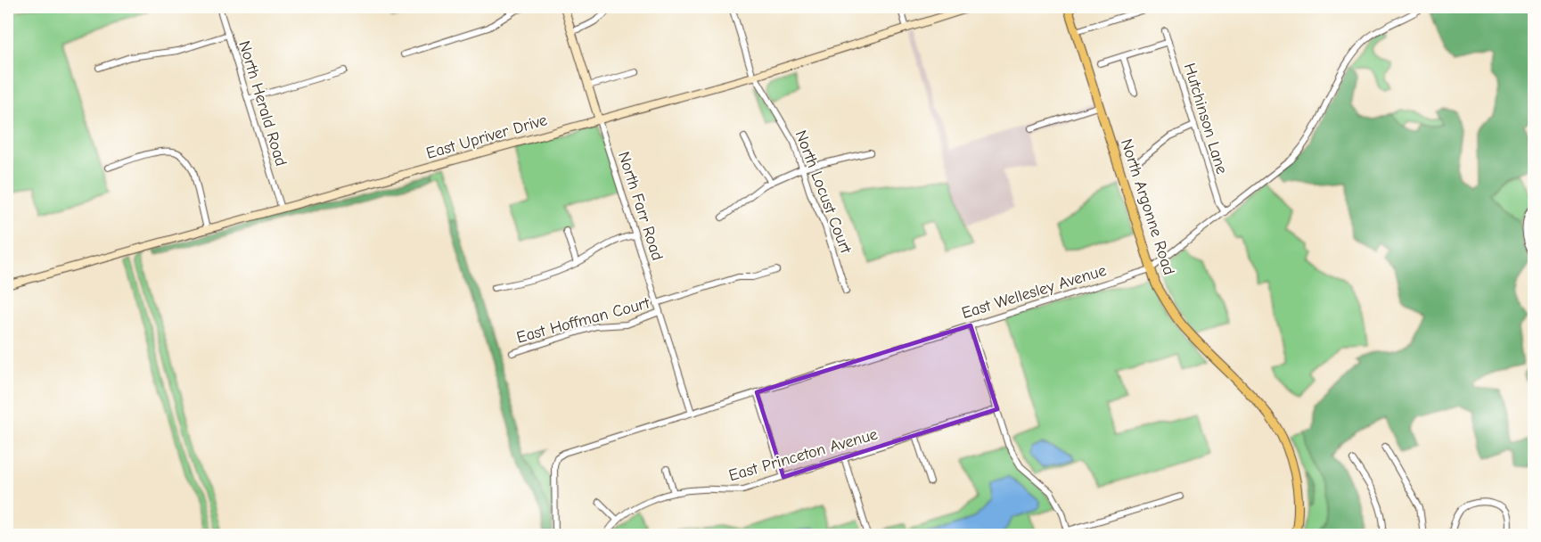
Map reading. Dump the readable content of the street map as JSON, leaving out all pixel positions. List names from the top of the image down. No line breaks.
{"streets":{"main road":["North Argonne Road"],"street":["North Herald Road","Hutchinson Lane","East Upriver Drive","North Locust Court","North Farr Road","East Wellesley Avenue","East Hoffman Court","East Princeton Avenue"]},"crossings":[["North Herald Road","East Upriver Drive"],["Hutchinson Lane","East Wellesley Avenue"],["East Upriver Drive","North Locust Court"],["East Upriver Drive","North Farr Road"],["North Farr Road","East Wellesley Avenue"],["North Farr Road","East Hoffman Court"],["North Argonne Road","East Wellesley Avenue"]]}
